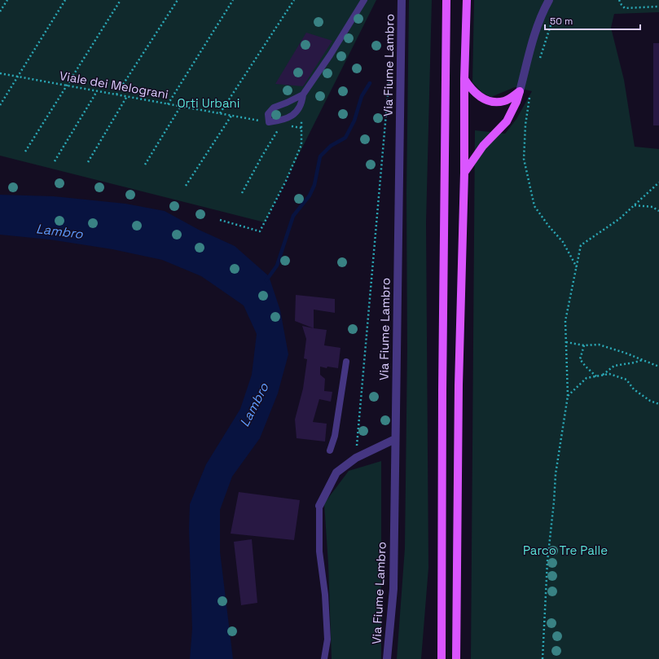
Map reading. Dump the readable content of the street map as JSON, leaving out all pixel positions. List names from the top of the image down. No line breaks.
{"streets":{"street":["Via Fiume Lambro"],"path":["Viale dei Melograni"]},"water":["Lambro"],"parks":["Orti Urbani","Parco Tre Palle"],"scale_bar":"50 m"}
